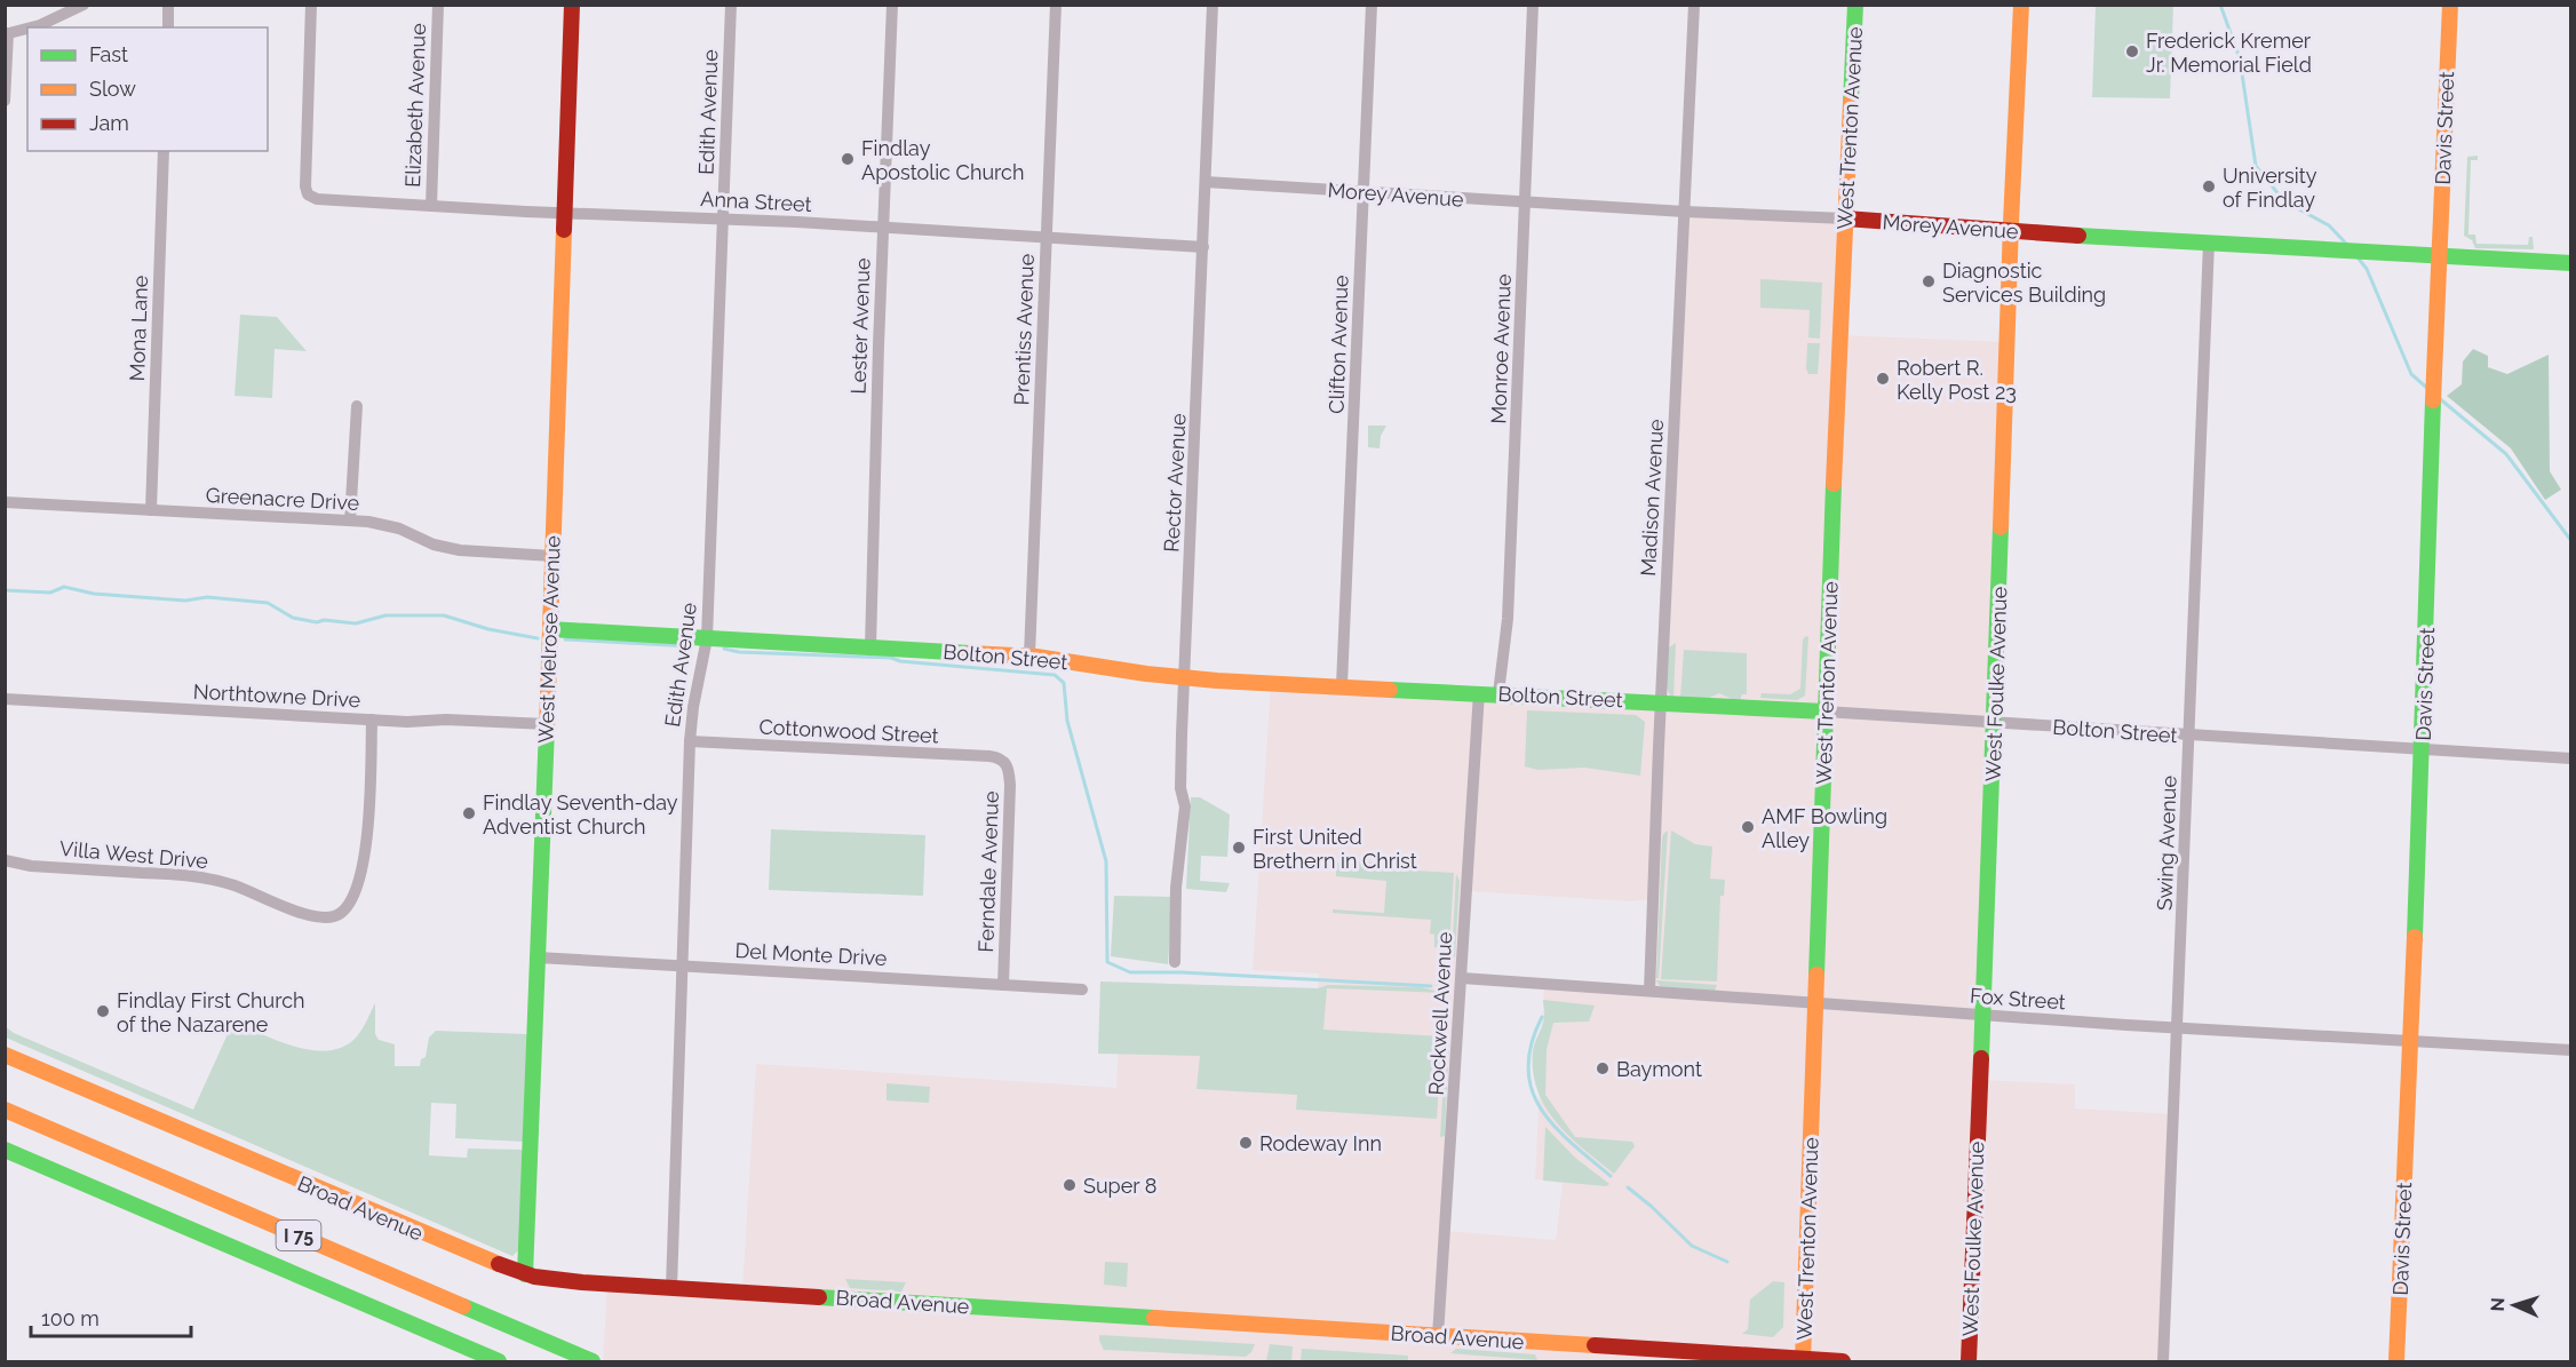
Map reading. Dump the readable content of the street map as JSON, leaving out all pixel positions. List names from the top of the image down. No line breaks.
{"streets":{"main road":["West Trenton Avenue","Davis Street","Morey Avenue","West Melrose Avenue","Bolton Street","West Foulke Avenue","Broad Avenue","I 75"],"street":["Elizabeth Avenue","Edith Avenue","Anna Street","Lester Avenue","Mona Lane","Prentiss Avenue","Clifton Avenue","Monroe Avenue","Rector Avenue","Madison Avenue","Greenacre Drive","Northtowne Drive","Cottonwood Street","Swing Avenue","Villa West Drive","Ferndale Avenue","Del Monte Drive","Fox Street","Rockwell Avenue"]},"crossings":[["Elizabeth Avenue","Anna Street"],["Edith Avenue","Anna Street"],["Edith Avenue","Bolton Street"],["Edith Avenue","Cottonwood Street"],["Edith Avenue","Del Monte Drive"],["Edith Avenue","Broad Avenue"],["West Trenton Avenue","Morey Avenue"],["West Trenton Avenue","Bolton Street"],["West Trenton Avenue","Fox Street"],["West Trenton Avenue","Broad Avenue"],["Davis Street","Morey Avenue"],["Davis Street","Bolton Street"],["Davis Street","Fox Street"],["Morey Avenue","Clifton Avenue"],["Morey Avenue","Monroe Avenue"],["Morey Avenue","Rector Avenue"],["Morey Avenue","Madison Avenue"],["Morey Avenue","West Foulke Avenue"],["Morey Avenue","Swing Avenue"],["Anna Street","Lester Avenue"],["Anna Street","Prentiss Avenue"],["Anna Street","Rector Avenue"],["Anna Street","West Melrose Avenue"],["Lester Avenue","Bolton Street"],["Mona Lane","Greenacre Drive"],["Prentiss Avenue","Bolton Street"],["Clifton Avenue","Bolton Street"],["Monroe Avenue","Bolton Street"],["Rector Avenue","Bolton Street"],["Madison Avenue","Bolton Street"],["Madison Avenue","Fox Street"],["Greenacre Drive","West Melrose Avenue"],["West Melrose Avenue","Bolton Street"],["West Melrose Avenue","Northtowne Drive"],["West Melrose Avenue","Del Monte Drive"],["West Melrose Avenue","Broad Avenue"],["Bolton Street","West Foulke Avenue"],["Bolton Street","Swing Avenue"],["Bolton Street","Rockwell Avenue"],["West Foulke Avenue","Fox Street"],["Northtowne Drive","Villa West Drive"],["Cottonwood Street","Ferndale Avenue"],["Swing Avenue","Fox Street"],["Ferndale Avenue","Del Monte Drive"],["Fox Street","Rockwell Avenue"],["Rockwell Avenue","Broad Avenue"]],"places":["Frederick Kremer Jr. Memorial Field","Findlay Apostolic Church","University of Findlay","Diagnostic Services Building","Robert R. Kelly Post 23","Findlay Seventh-day Adventist Church","AMF Bowling Alley","First United Brethern in Christ","Findlay First Church of the Nazarene","Baymont","Rodeway Inn","Super 8"],"legend":["Fast","Slow","Jam"],"scale_bar":"100 m","north":"left"}
